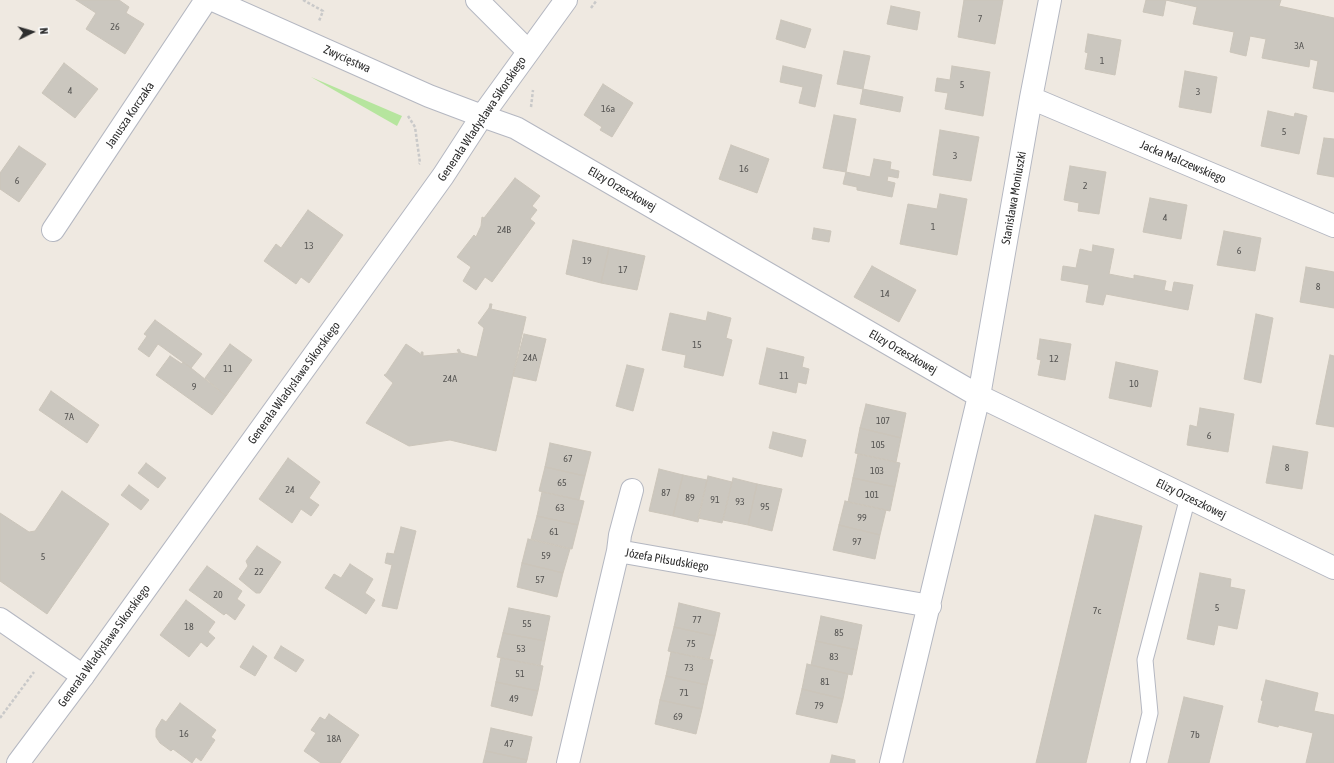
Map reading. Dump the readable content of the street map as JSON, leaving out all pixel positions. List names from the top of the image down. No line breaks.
{"streets":{"street":["Zwycięstwa","Janusza Korczaka","Generała Władysława Sikorskiego","Jacka Malczewskiego","Elizy Orzeszkowej","Stanisława Moniuszki","Józefa Piłsudskiego"]},"crossings":[["Zwycięstwa","Generała Władysława Sikorskiego"],["Zwycięstwa","Elizy Orzeszkowej"],["Generała Władysława Sikorskiego","Elizy Orzeszkowej"],["Jacka Malczewskiego","Stanisława Moniuszki"],["Elizy Orzeszkowej","Stanisława Moniuszki"]],"house_numbers":["7","26","3A","1","5","4","3","16a","5","3","16","6","2","4","1","24B","13","6","19","17","8","14","15","24A","12","11","11","24A","10","9","7A","107","6","105","67","8","103","65","24","87","101","89","91","93","95","63","99","61","97","59","5","22","57","20","5","7c","77","55","18","85","75","53","83","73","51","81","71","49","79","69","16","7b","18A","47"],"north":"right"}
